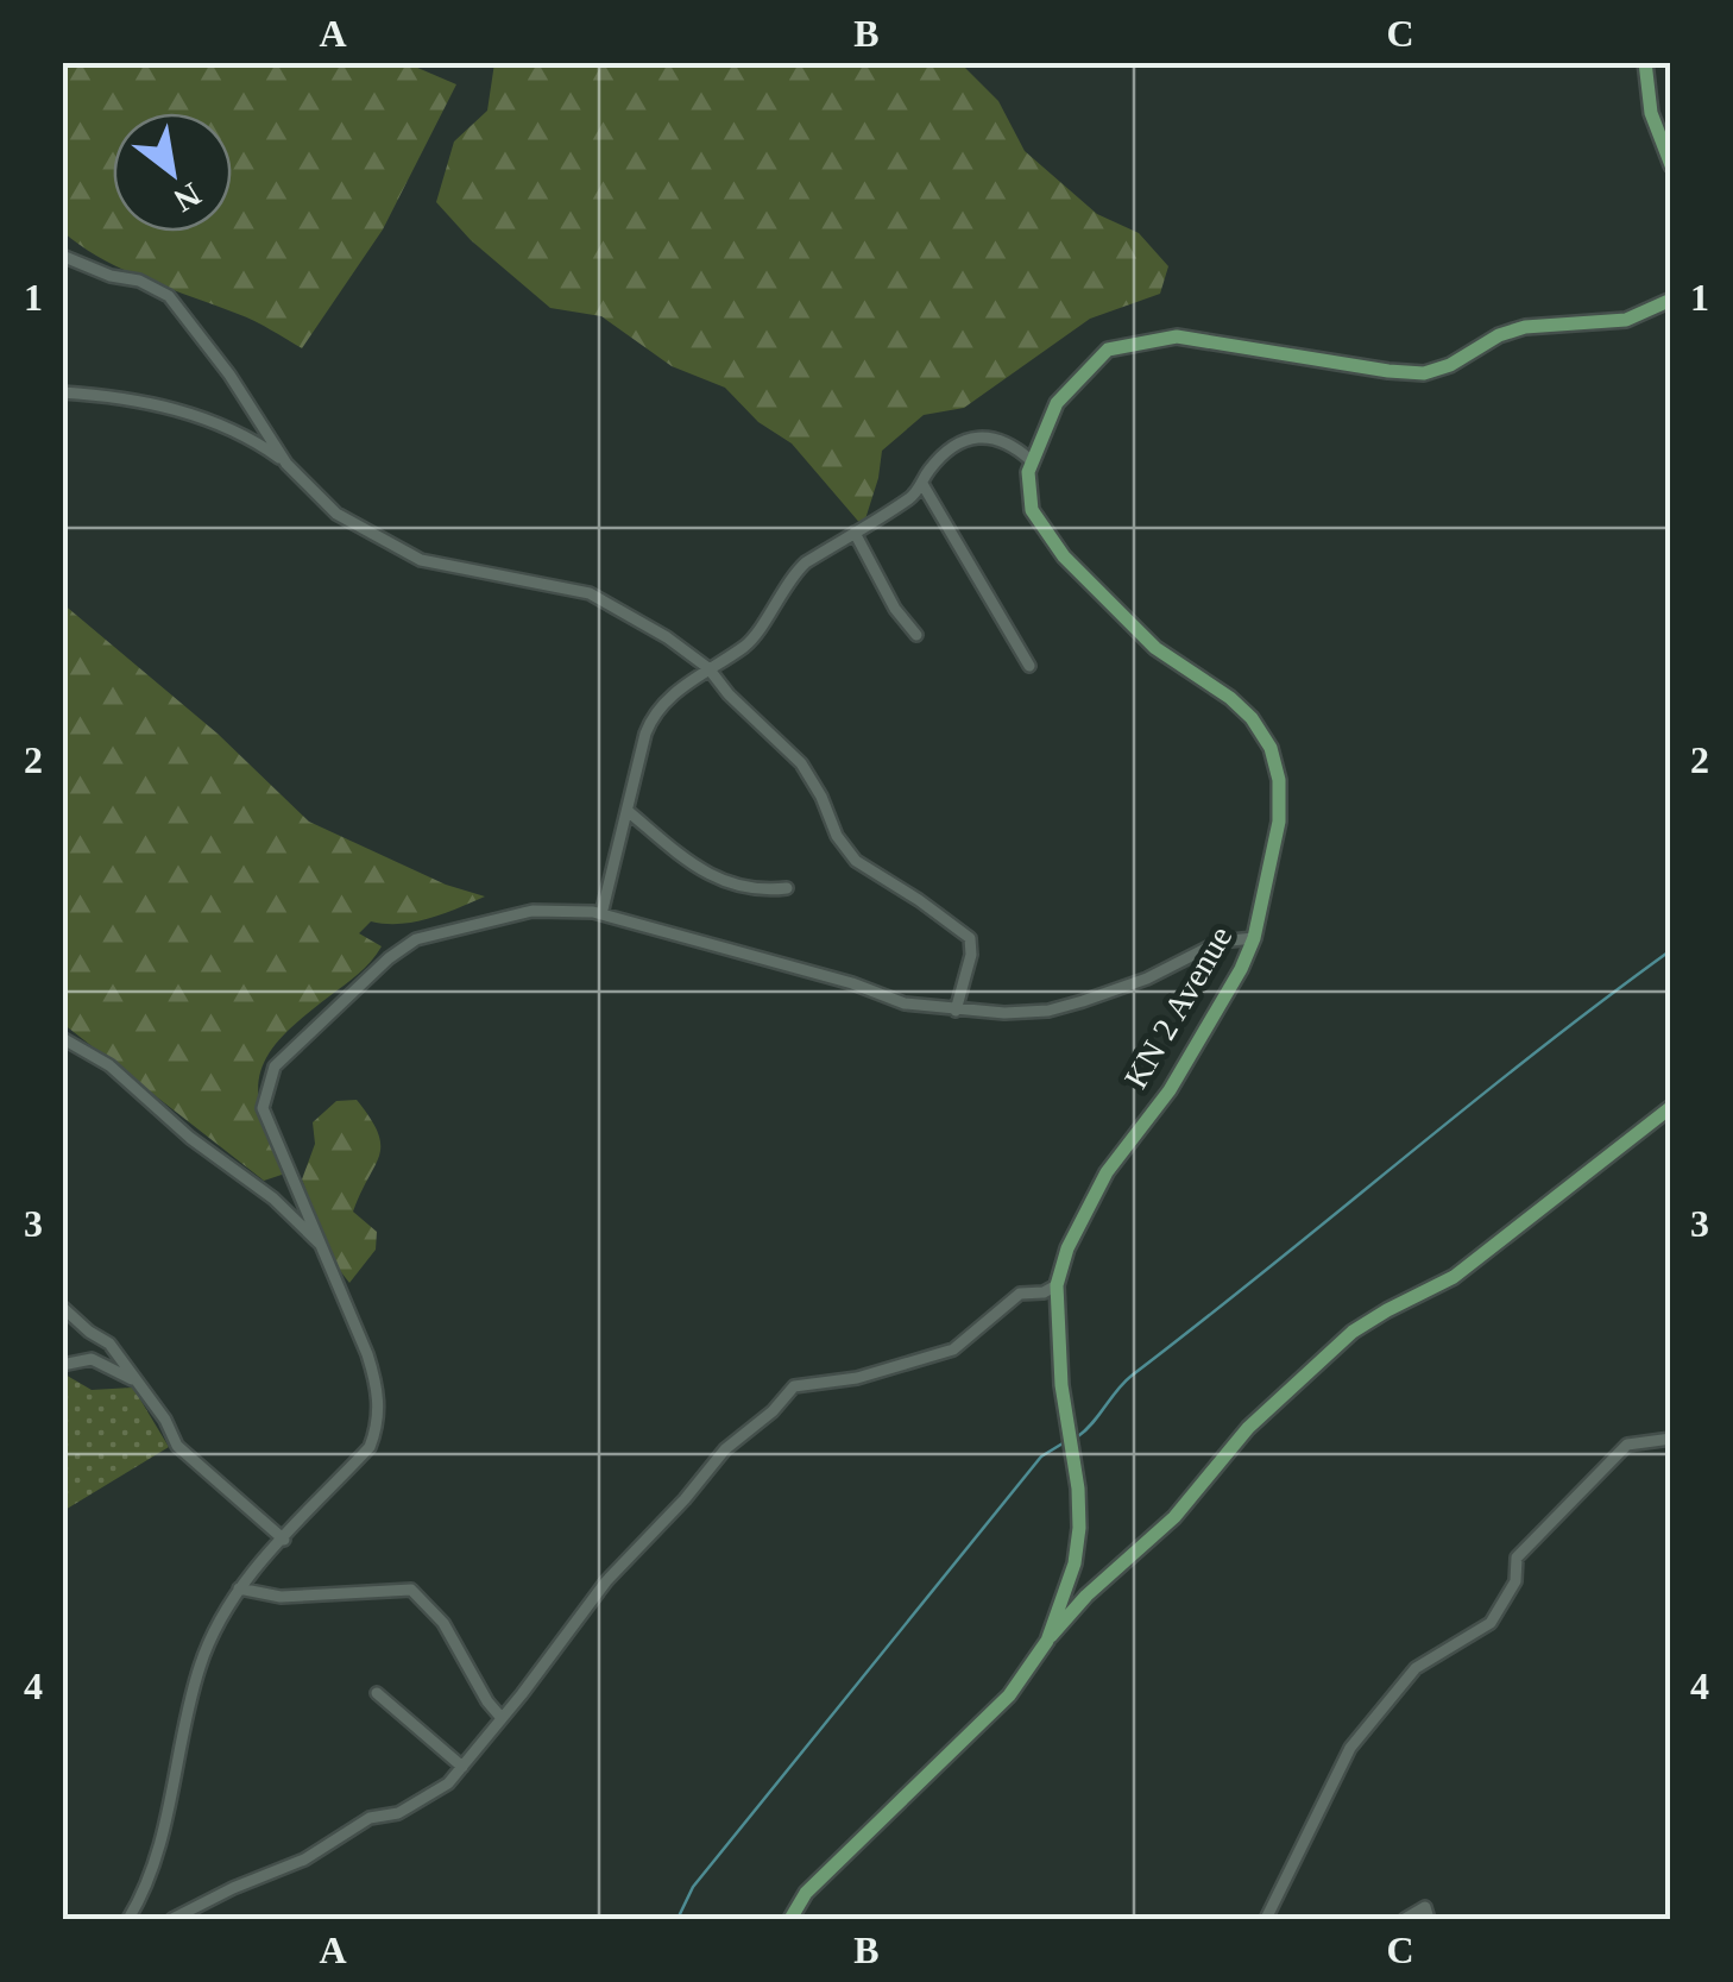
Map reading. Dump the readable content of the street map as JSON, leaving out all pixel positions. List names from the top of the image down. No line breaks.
{"streets":{"main road":["KN 2 Avenue"]},"north":"bottom right","grid":{"columns":["A","B","C"],"rows":["1","2","3","4"]}}
